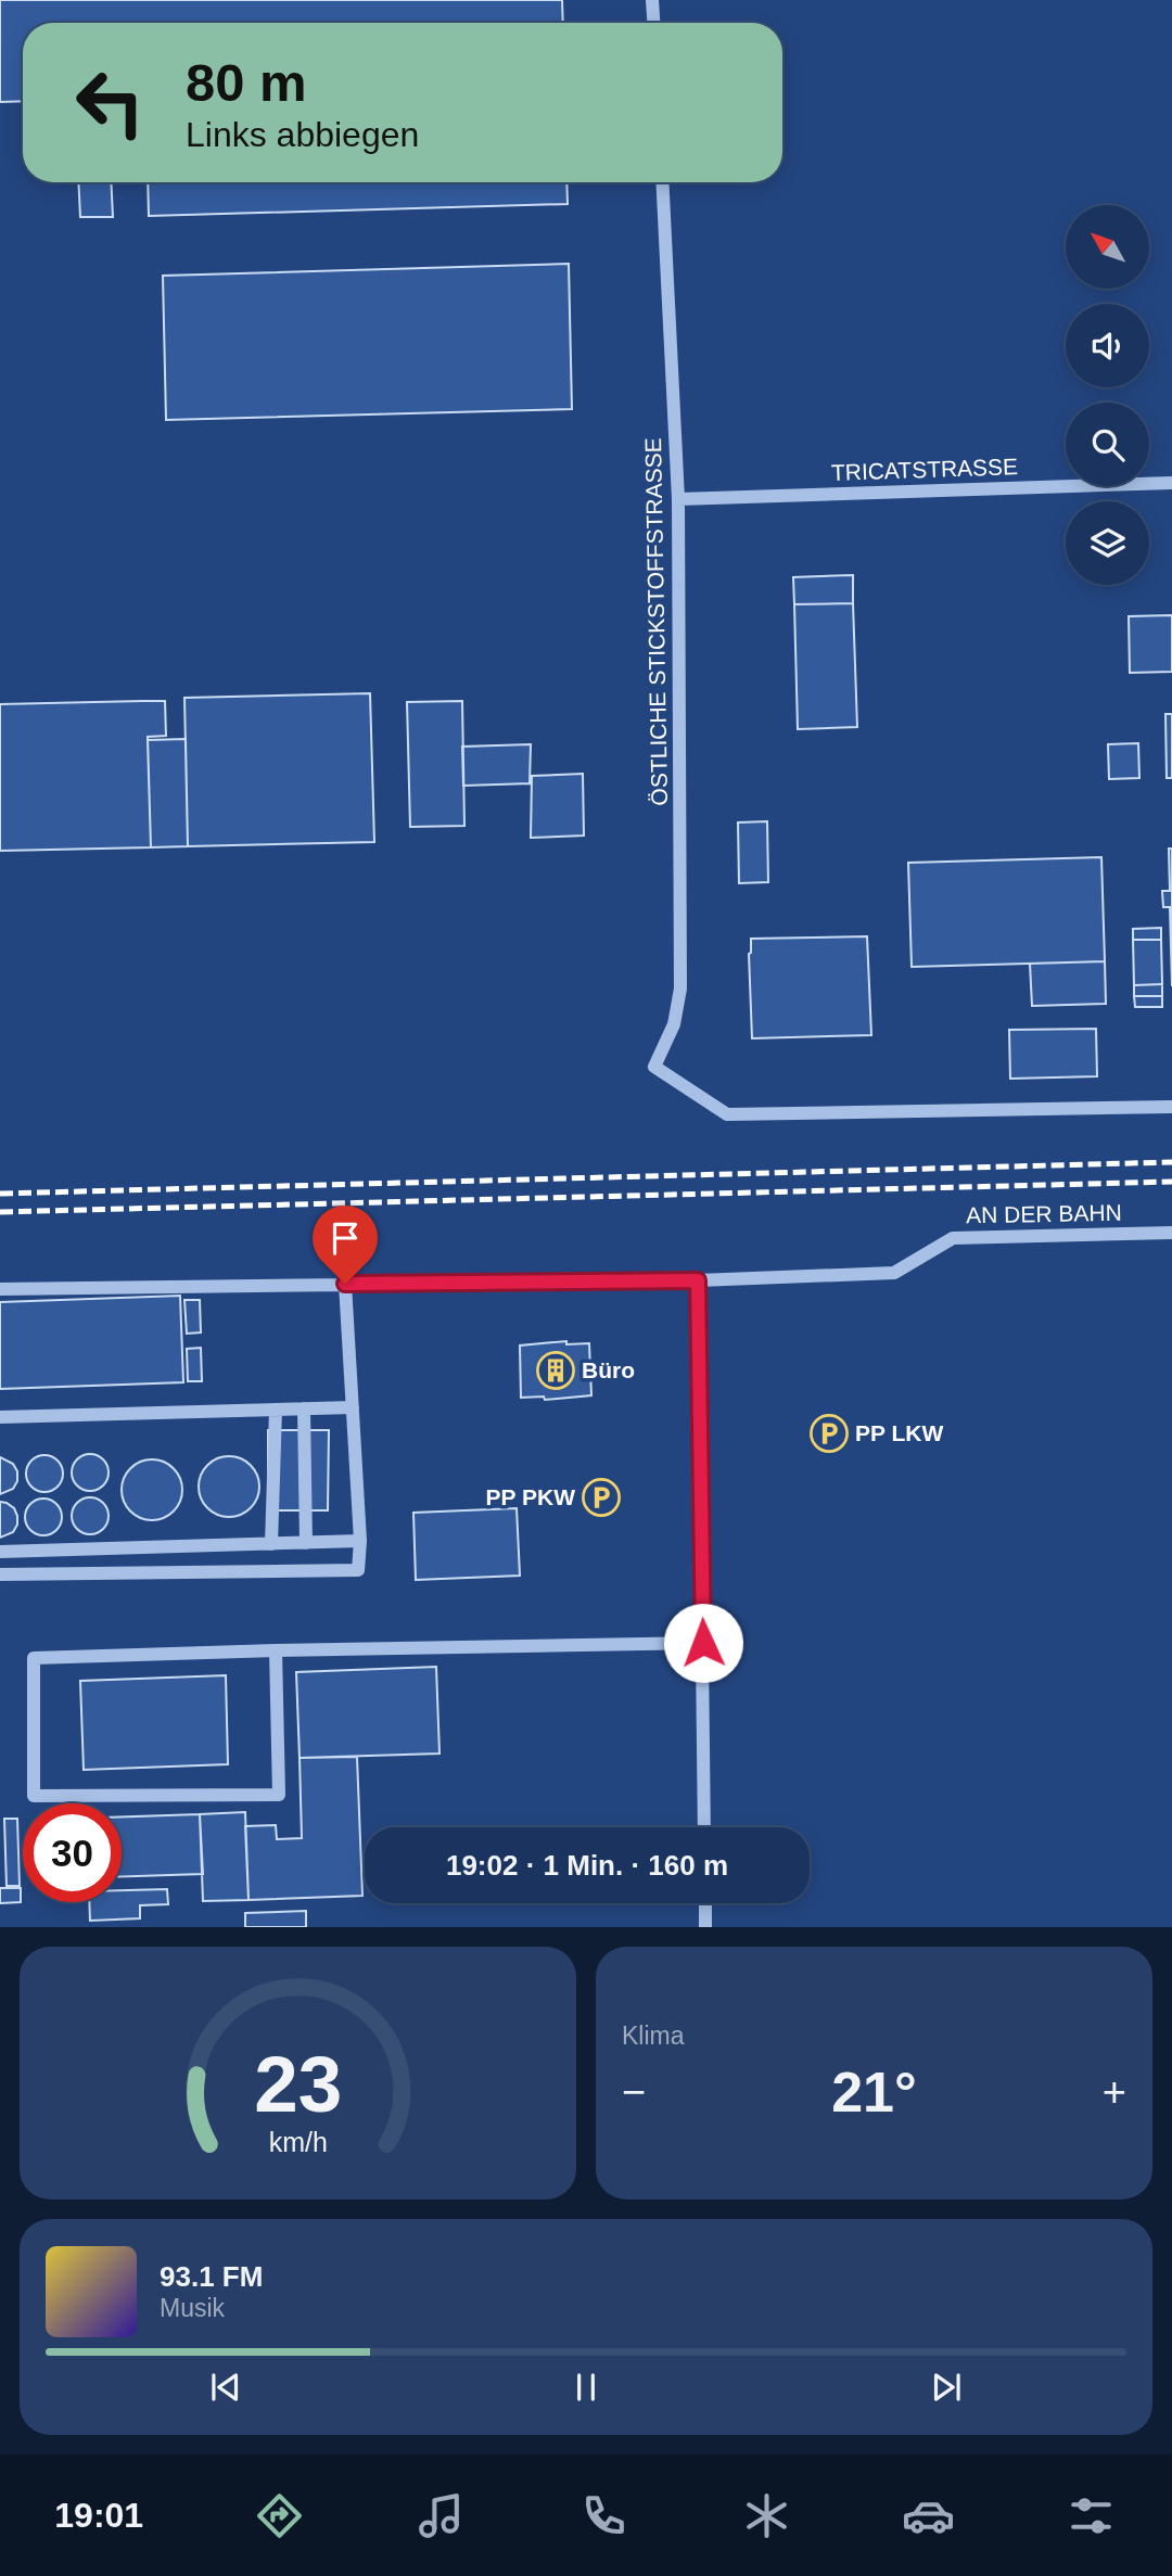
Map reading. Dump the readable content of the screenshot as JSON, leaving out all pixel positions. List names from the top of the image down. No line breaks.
{"streets":{"street":["TRICATSTRASSE","ÖSTLICHE STICKSTOFFSTRASSE","AN DER BAHN"]},"crossings":[["TRICATSTRASSE","ÖSTLICHE STICKSTOFFSTRASSE"]],"places":{"building":["Büro"],"parking":["PP LKW","PP PKW"]},"north":"top left","page":{"turn":["80 m","Links abbiegen"],"limit":"30","trip":"19:02 · 1 Min. · 160 m","tile":"Klima","heat":["−","21°","+"],"song":["93.1 FM","Musik"],"tabs":"19:01","gauge":["23","km/h"]}}
